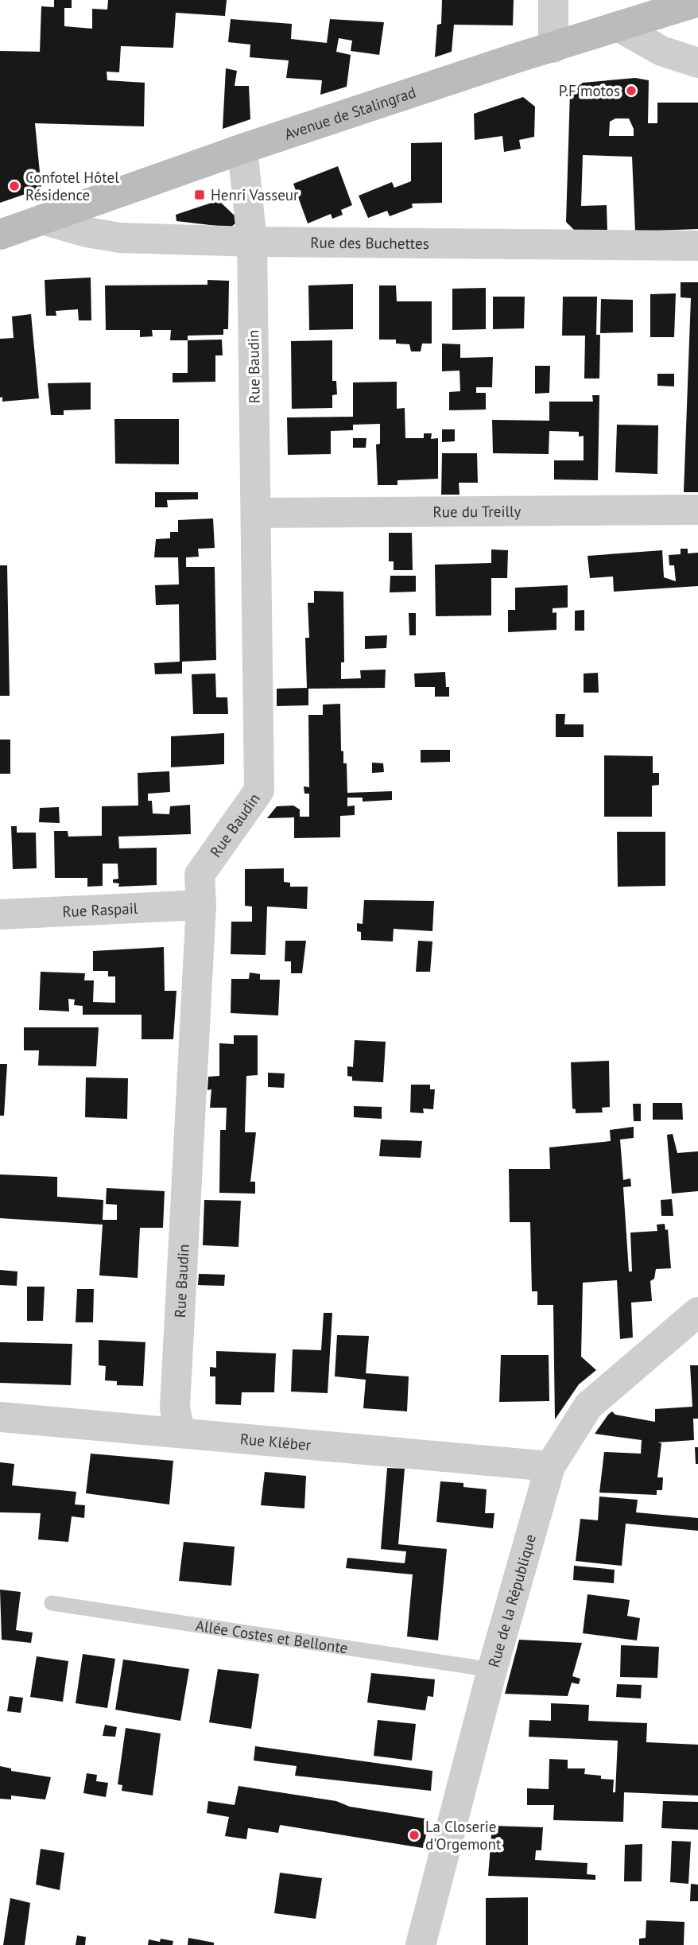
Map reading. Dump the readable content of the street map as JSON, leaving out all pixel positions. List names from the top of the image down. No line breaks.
{"streets":{"main road":["Avenue de Stalingrad"],"street":["Rue des Buchettes","Rue Baudin","Rue du Treilly","Rue Raspail","Rue Kléber","Rue de la République"],"lane":["Allée Costes et Bellonte"]},"crossings":[["Avenue de Stalingrad","Rue des Buchettes"],["Avenue de Stalingrad","Rue Baudin"],["Rue des Buchettes","Rue Baudin"],["Rue Baudin","Rue du Treilly"],["Rue Baudin","Rue Raspail"],["Rue Baudin","Rue Kléber"],["Rue Kléber","Rue de la République"],["Rue de la République","Allée Costes et Bellonte"]],"places":{"other":["P.F motos","Confotel Hôtel Résidence","La Closerie d'Orgemont"],"transit":["Henri Vasseur"]}}
